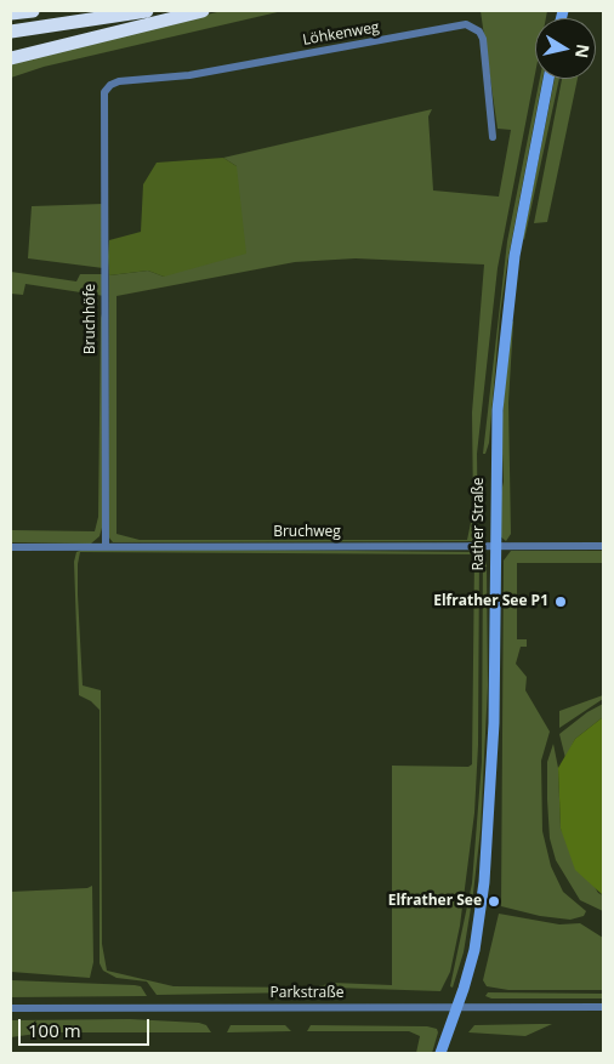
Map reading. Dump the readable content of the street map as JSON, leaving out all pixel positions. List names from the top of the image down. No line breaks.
{"streets":{"main road":["Rather Straße"],"street":["Löhkenweg","Bruchhöfe","Bruchweg","Parkstraße"]},"crossings":[["Löhkenweg","Bruchhöfe"],["Bruchhöfe","Bruchweg"],["Rather Straße","Bruchweg"],["Rather Straße","Parkstraße"]],"places":["Elfrather See P1","Elfrather See"],"scale_bar":"100 m","north":"right"}
